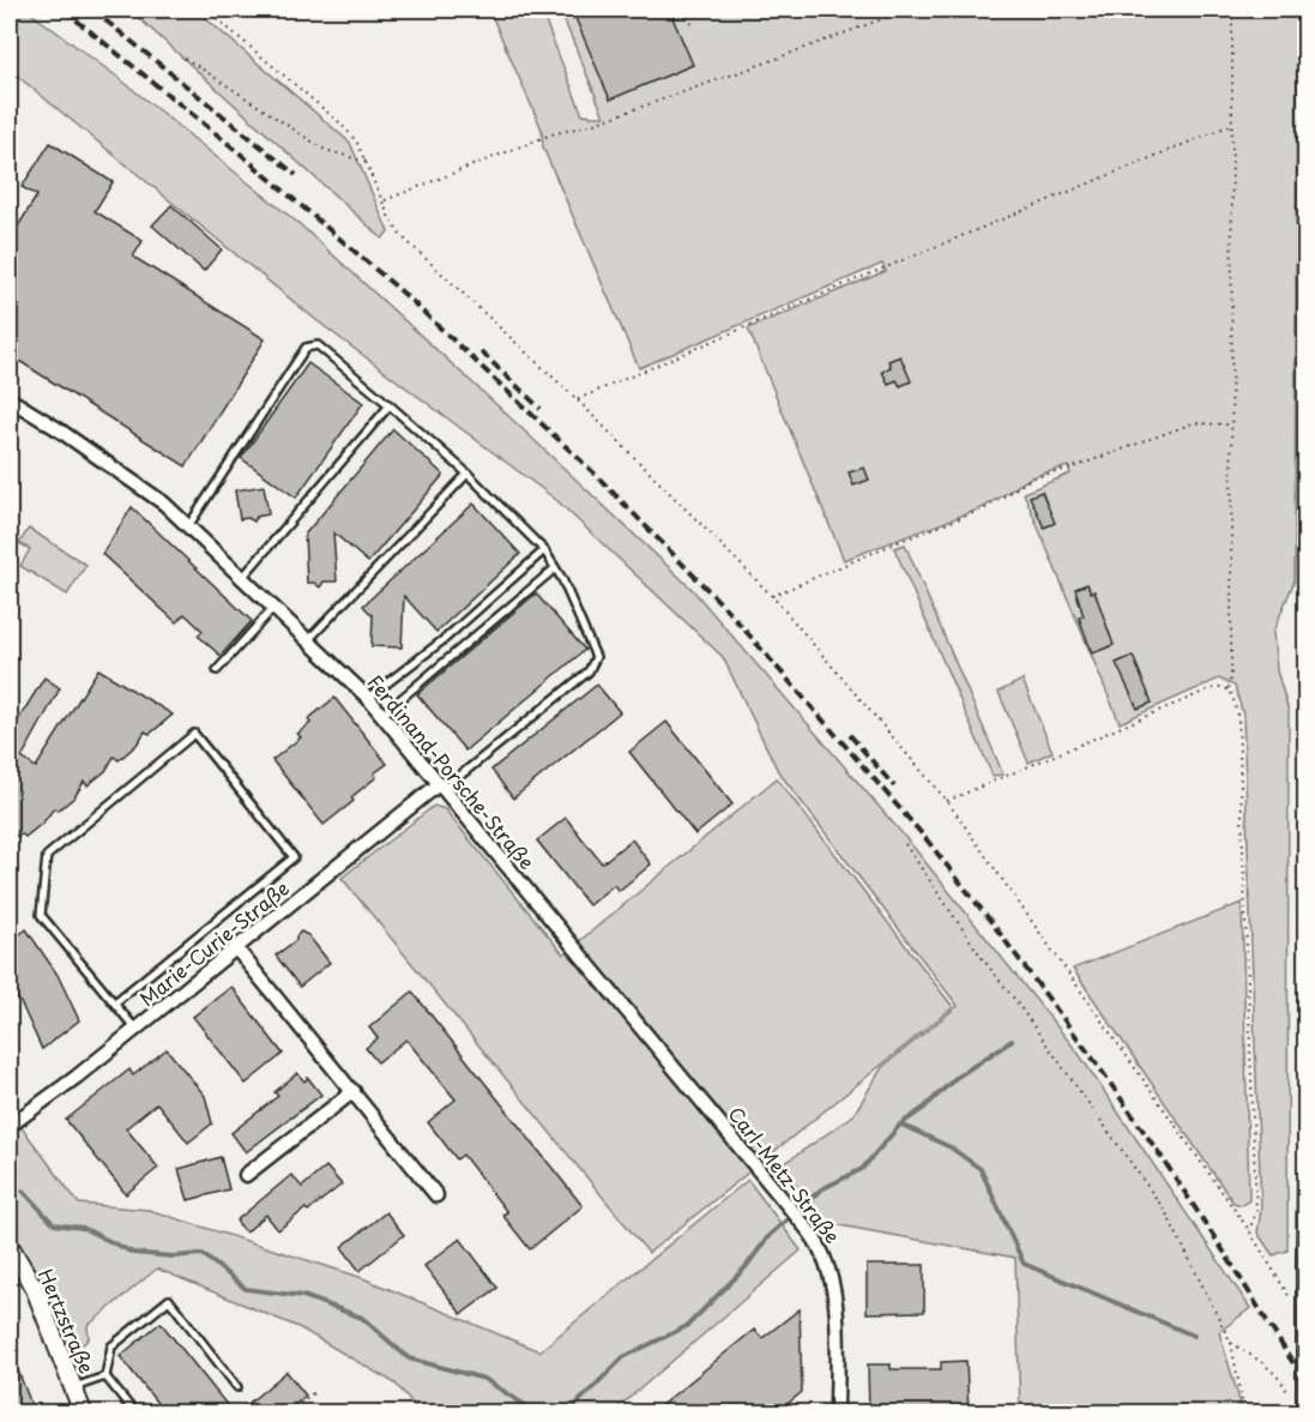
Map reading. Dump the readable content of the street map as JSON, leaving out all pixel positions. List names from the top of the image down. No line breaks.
{"streets":{"main road":["Hertzstraße"],"street":["Ferdinand-Porsche-Straße","Marie-Curie-Straße","Carl-Metz-Straße"]},"crossings":[["Ferdinand-Porsche-Straße","Marie-Curie-Straße"],["Ferdinand-Porsche-Straße","Carl-Metz-Straße"]]}
